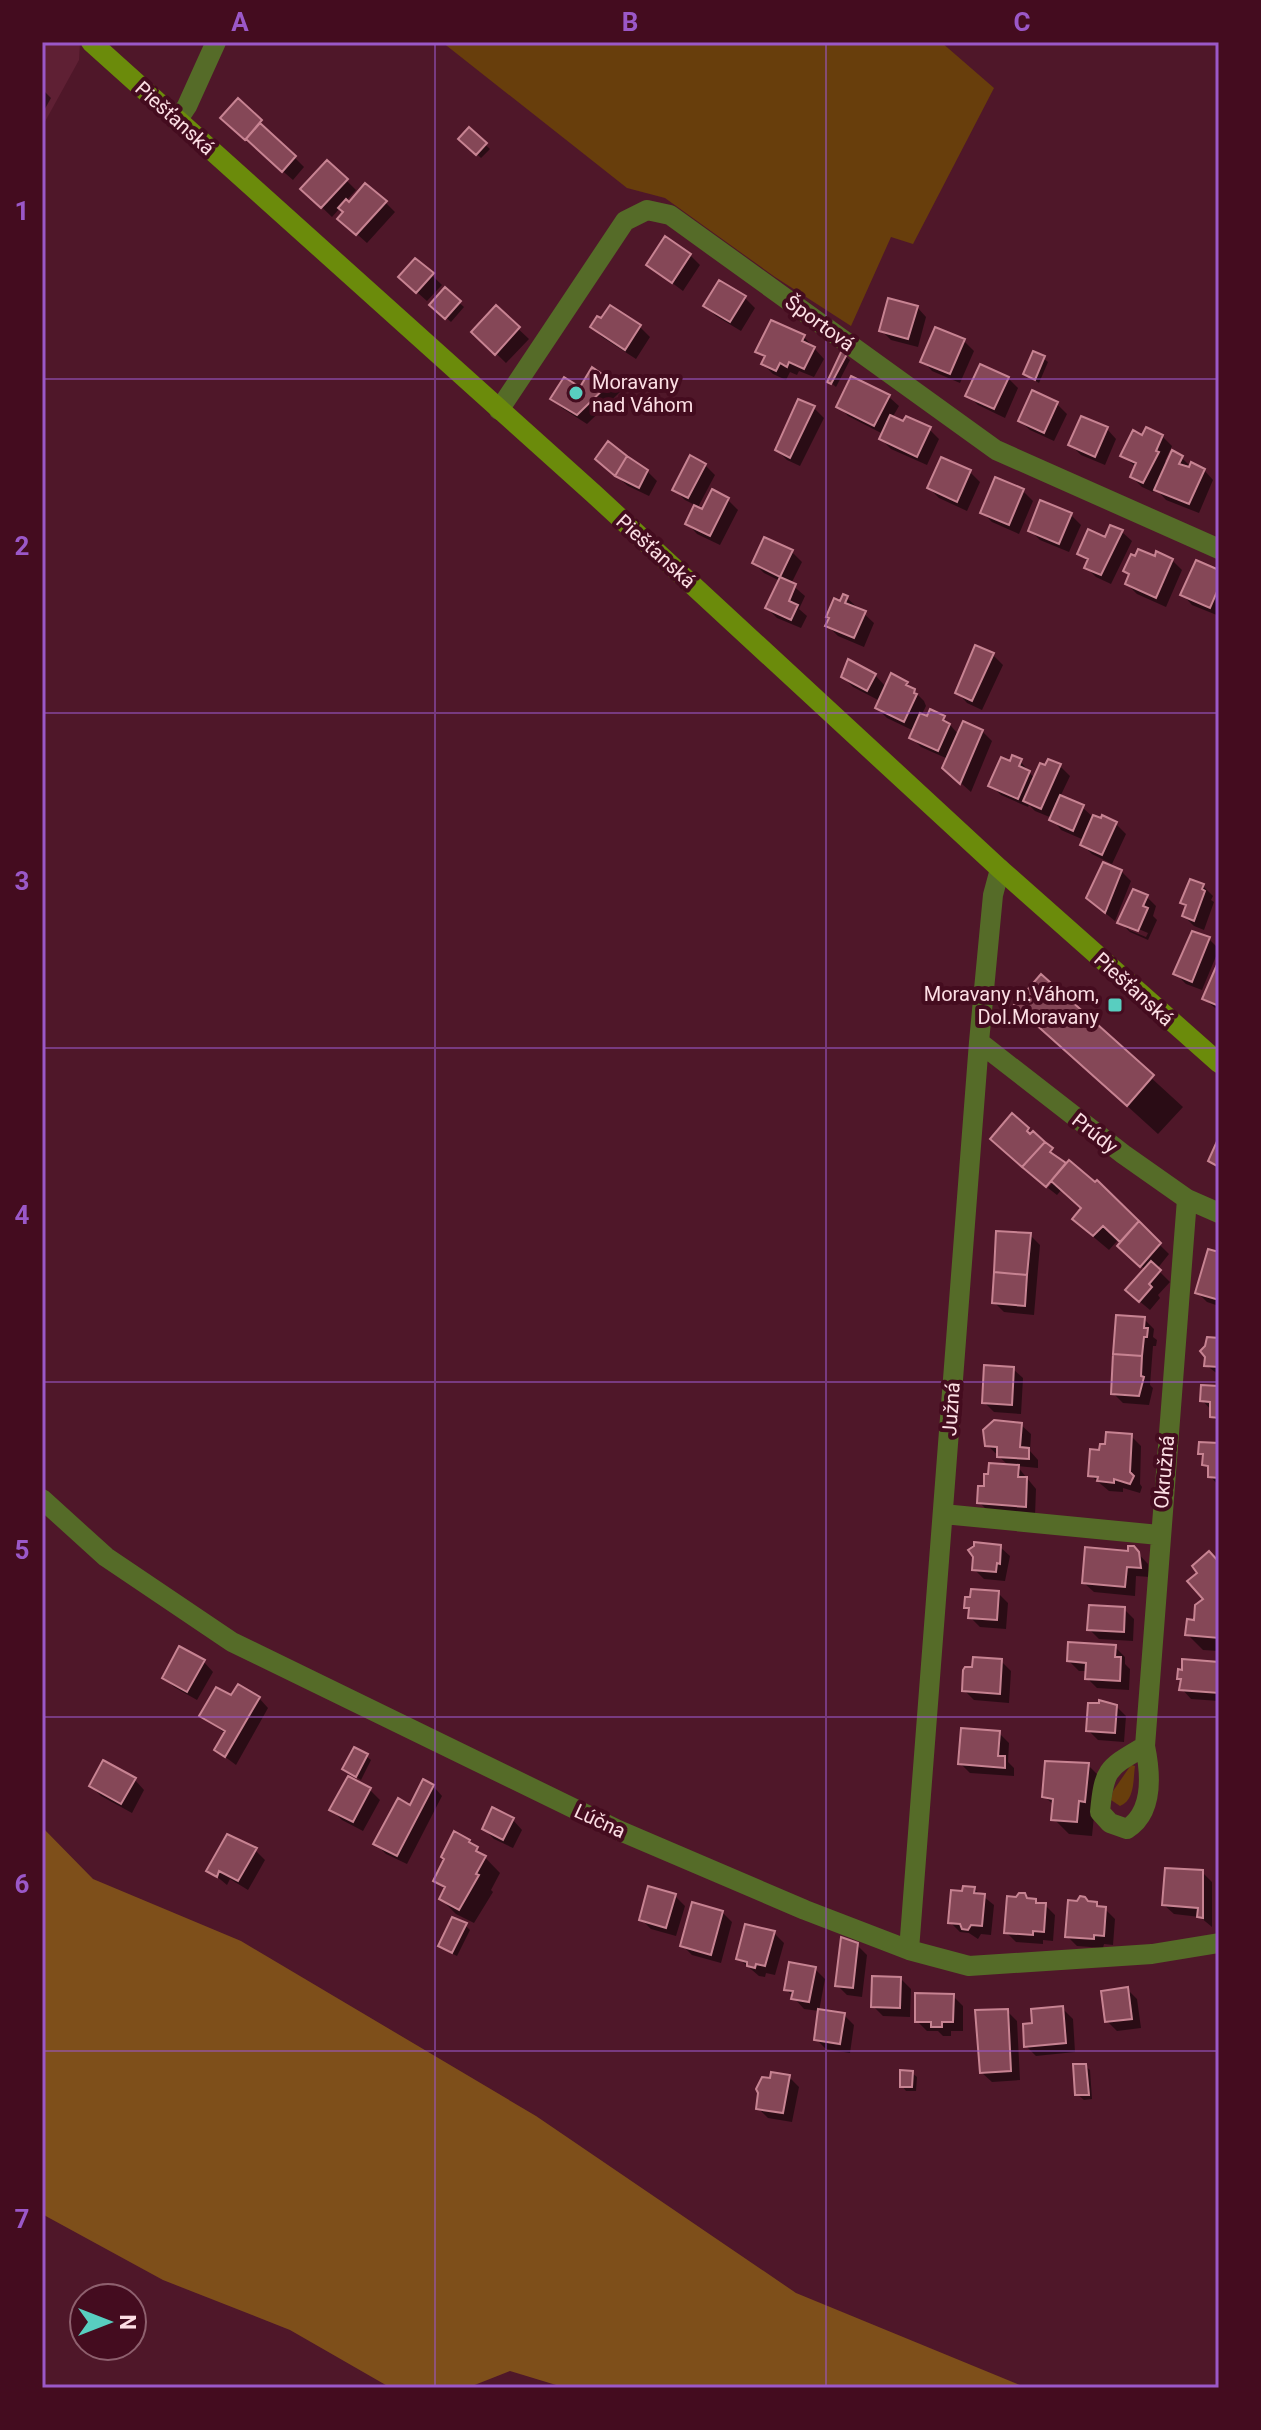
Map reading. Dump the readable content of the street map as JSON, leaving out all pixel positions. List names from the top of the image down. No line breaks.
{"streets":{"main road":["Piešťanská"],"street":["Športová","Prúdy","Južná","Okružná","Lúčna"]},"crossings":[["Piešťanská","Športová"],["Piešťanská","Južná"],["Prúdy","Južná"],["Prúdy","Okružná"],["Južná","Lúčna"]],"places":{"other":["Moravany nad Váhom"],"transit":["Moravany n.Váhom, Dol.Moravany"]},"north":"right","grid":{"columns":["A","B","C"],"rows":["1","2","3","4","5","6","7"]}}
